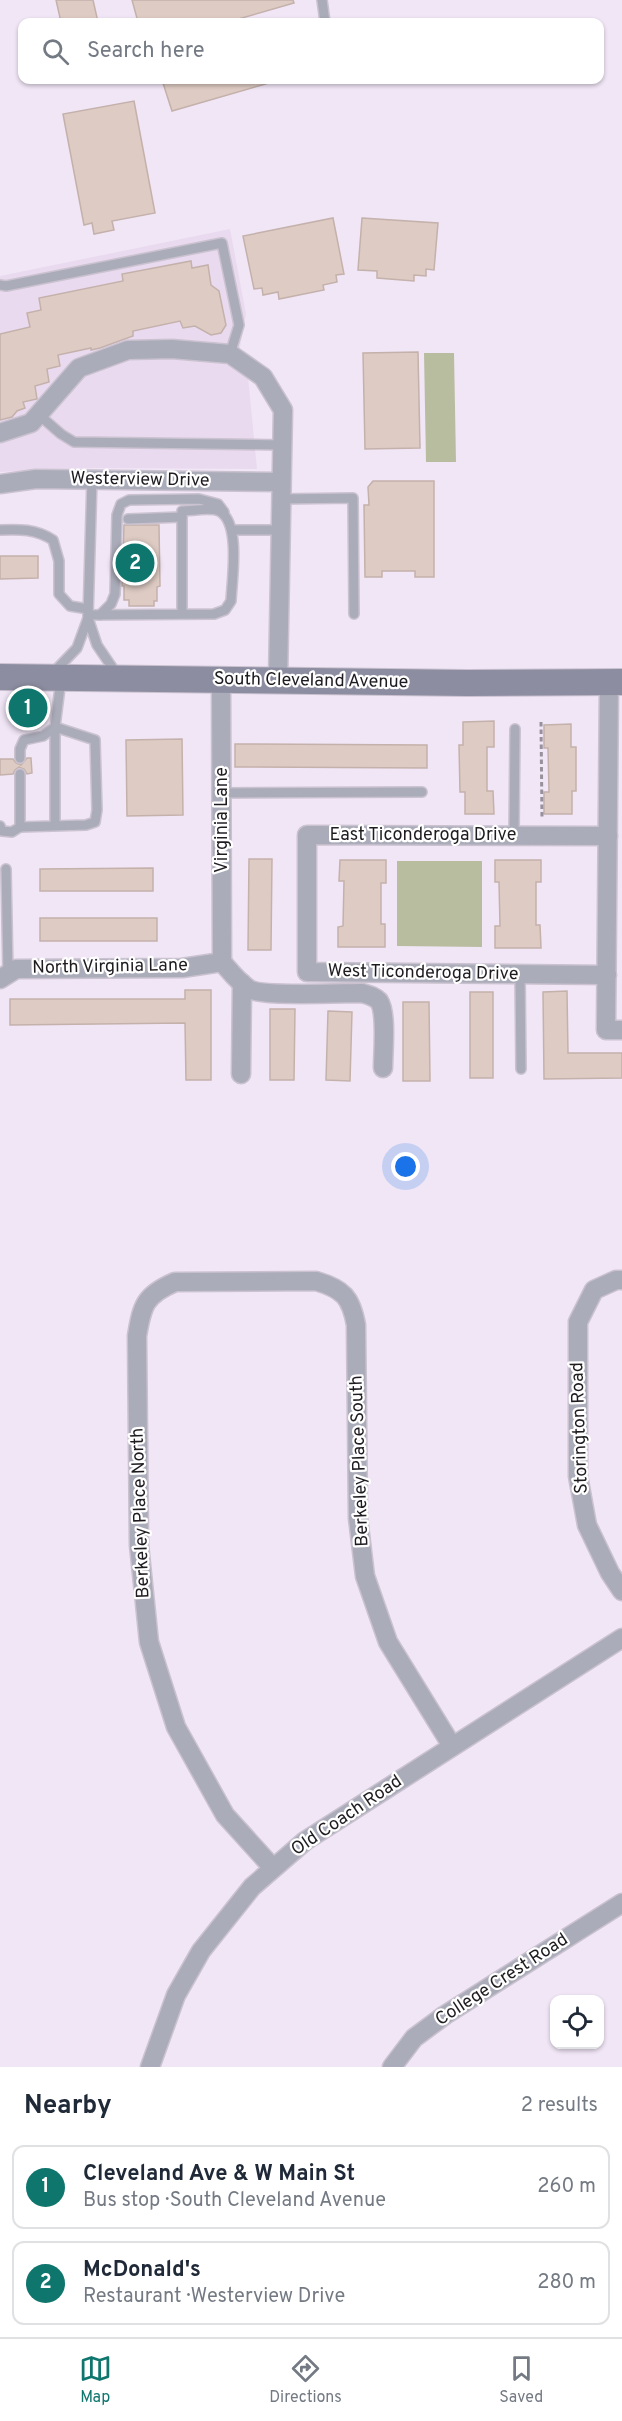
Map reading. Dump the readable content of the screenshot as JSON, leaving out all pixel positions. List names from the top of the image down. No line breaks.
{"streets":{"main road":["South Cleveland Avenue"],"street":["Westerview Drive","Virginia Lane","East Ticonderoga Drive","North Virginia Lane","West Ticonderoga Drive","Storington Road","Berkeley Place South","Berkeley Place North","Old Coach Road","College Crest Road"]},"crossings":[["South Cleveland Avenue","Virginia Lane"],["Virginia Lane","North Virginia Lane"],["East Ticonderoga Drive","West Ticonderoga Drive"],["Berkeley Place South","Berkeley Place North"],["Berkeley Place South","Old Coach Road"],["Berkeley Place North","Old Coach Road"]],"page":{"search":"Search here","pins":["2","1"],"heading":["Nearby","2 results"],"list":[{"mark":"1","name":"Cleveland Ave & W Main St","note":"Bus stop · South Cleveland Avenue","value":"260 m"},{"mark":"2","name":"McDonald's","note":"Restaurant · Westerview Drive","value":"280 m"}],"nav":["Map","Directions","Saved"]}}
